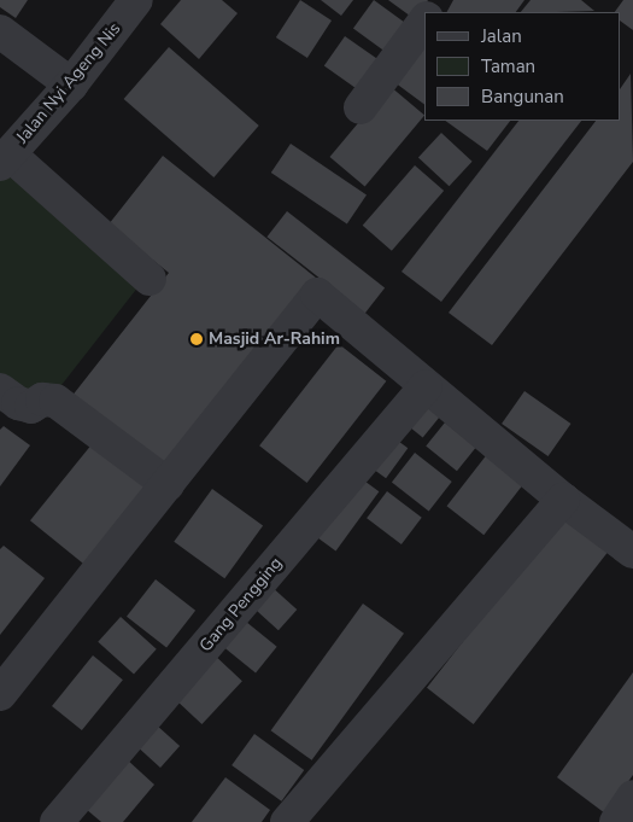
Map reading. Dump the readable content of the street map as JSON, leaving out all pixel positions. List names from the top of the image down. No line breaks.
{"streets":{"street":["Jalan Nyi Ageng Nis","Gang Pengging"]},"places":["Masjid Ar-Rahim"],"legend":["Jalan","Taman","Bangunan"]}
